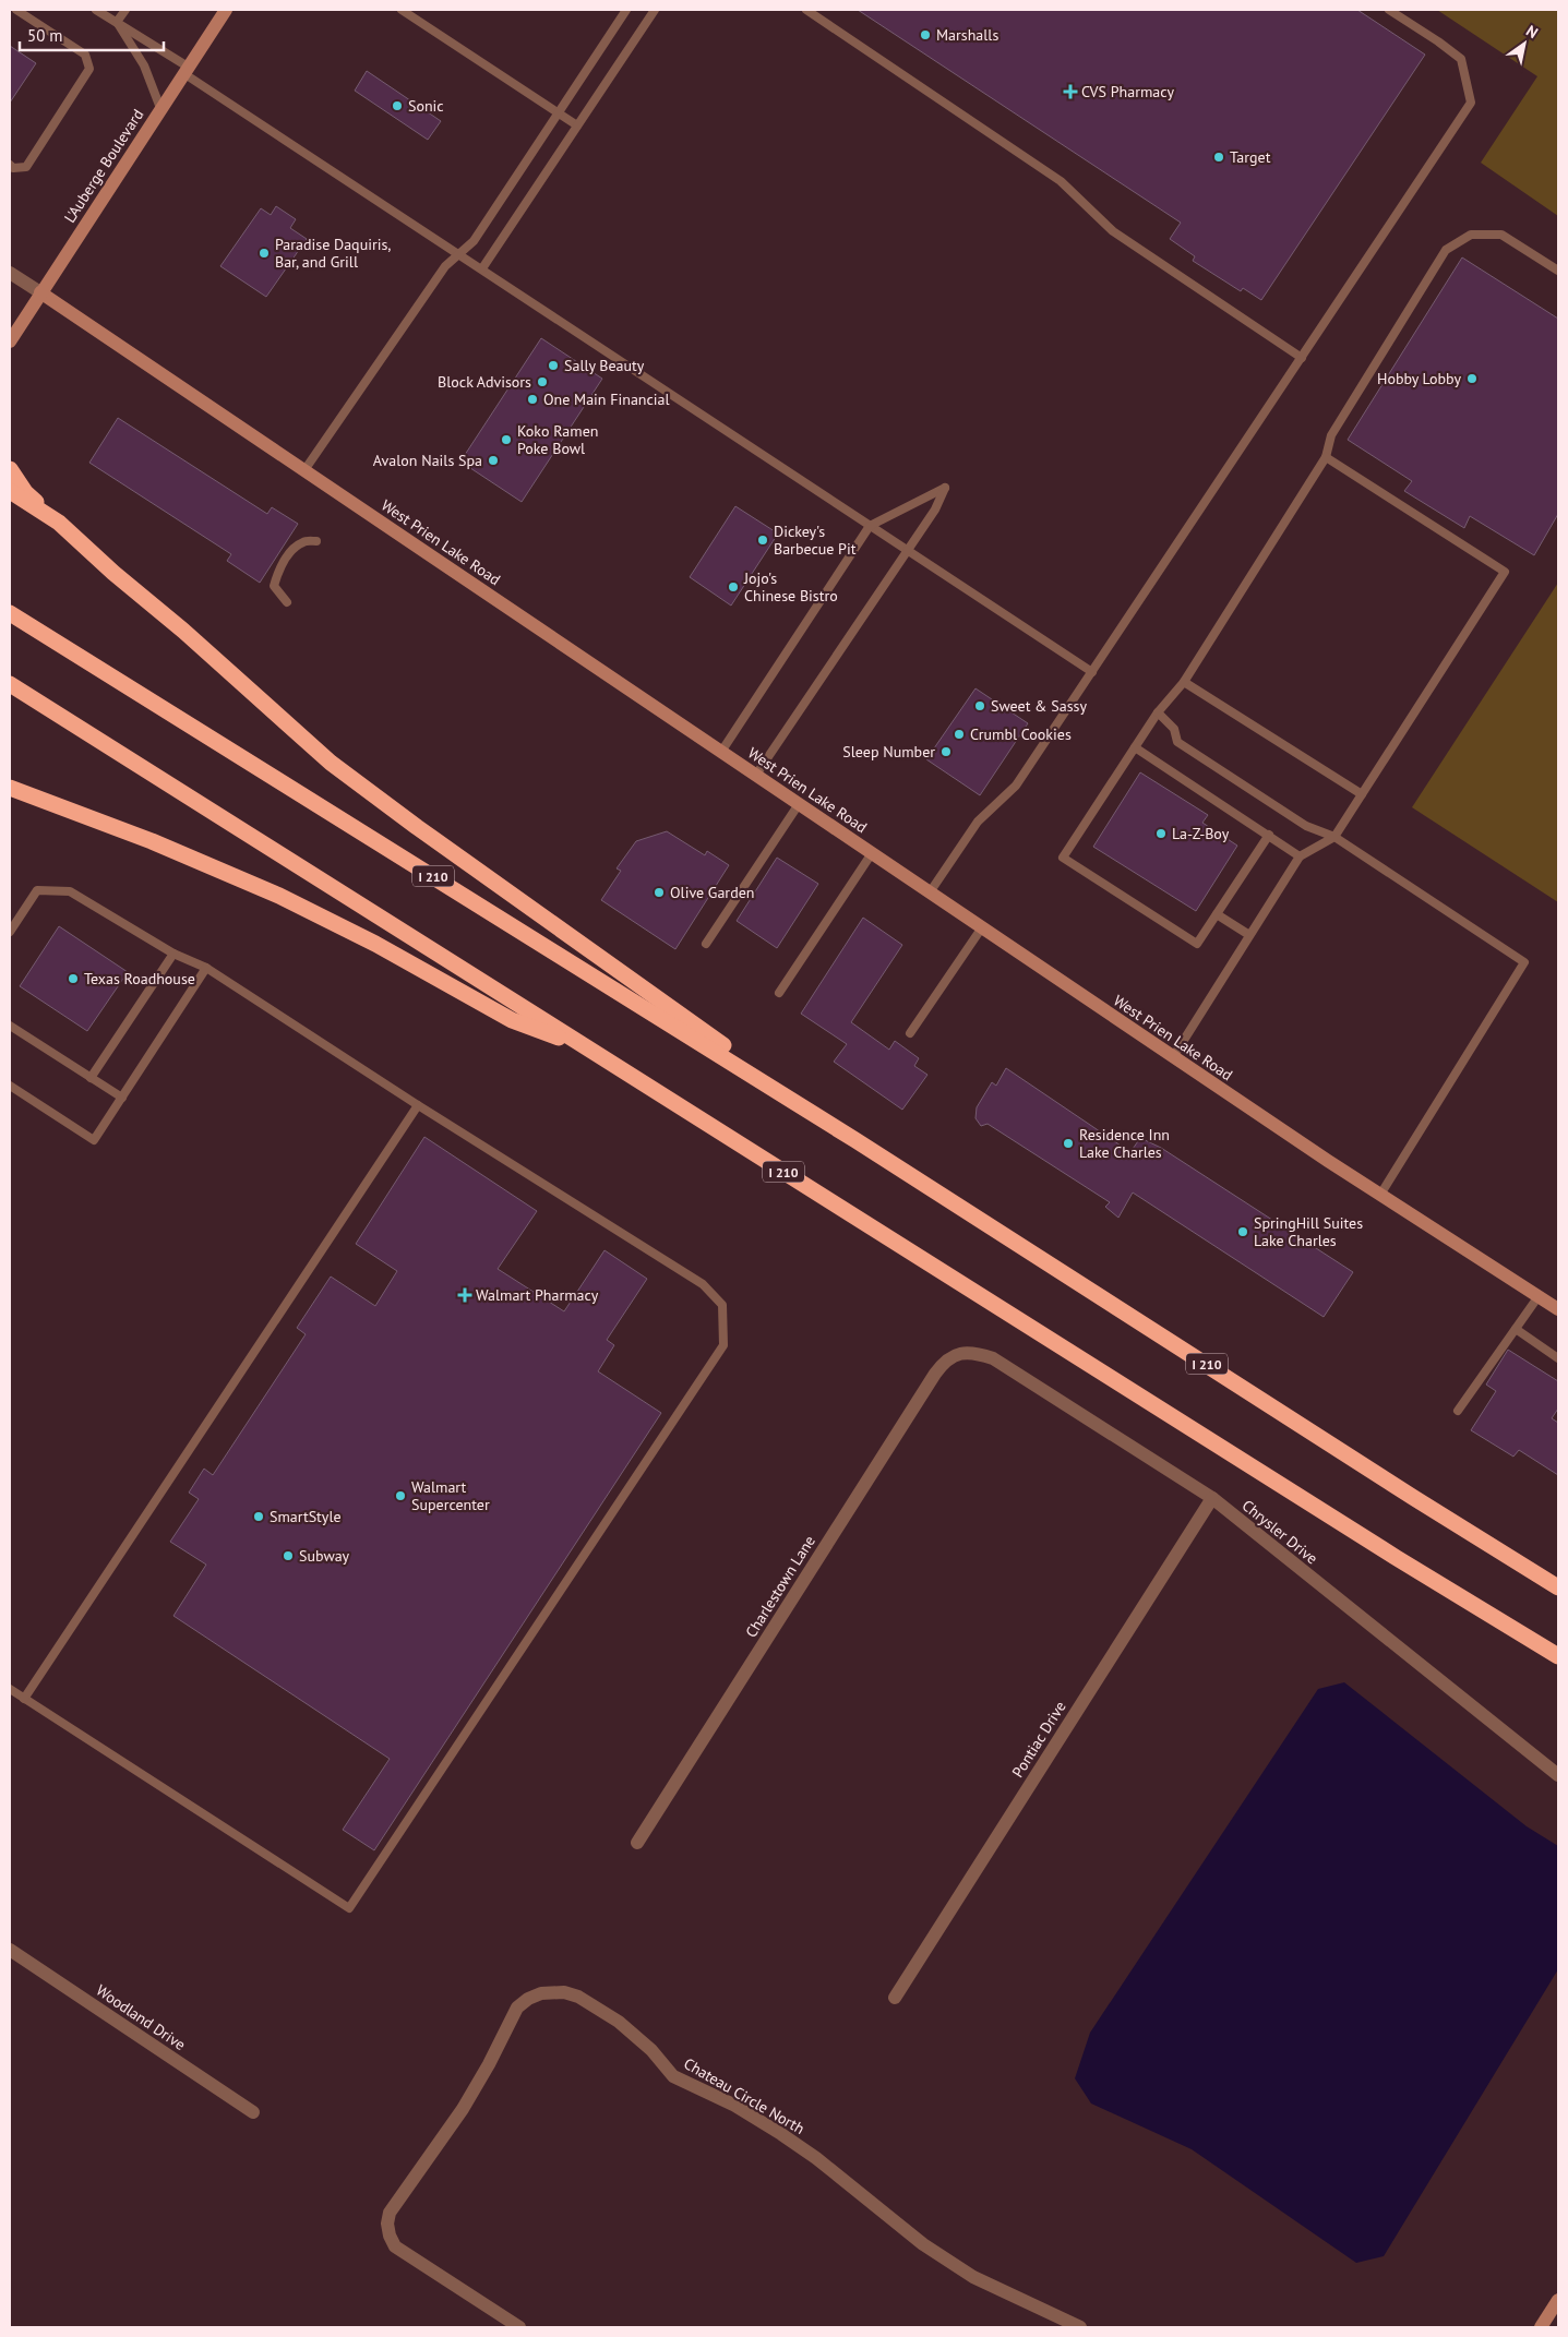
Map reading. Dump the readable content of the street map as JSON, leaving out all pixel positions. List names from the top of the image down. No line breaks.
{"streets":{"highway":["I 210"],"street":["L'Auberge Boulevard","West Prien Lake Road","Chrysler Drive","Charlestown Lane","Pontiac Drive","Woodland Drive","Chateau Circle North"]},"crossings":[["L'Auberge Boulevard","West Prien Lake Road"],["Chrysler Drive","Charlestown Lane"],["Chrysler Drive","Pontiac Drive"]],"places":{"other":["Marshalls","Sonic","Target","Paradise Daquiris, Bar, and Grill","Sally Beauty","Hobby Lobby","Block Advisors","One Main Financial","Koko Ramen Poke Bowl","Avalon Nails Spa","Dickey's Barbecue Pit","Jojo's Chinese Bistro","Sweet & Sassy","Crumbl Cookies","Sleep Number","La-Z-Boy","Olive Garden","Texas Roadhouse","Residence Inn Lake Charles","SpringHill Suites Lake Charles","Walmart Supercenter","SmartStyle","Subway"],"health":["CVS Pharmacy","Walmart Pharmacy"]},"scale_bar":"50 m","north":"top right"}
